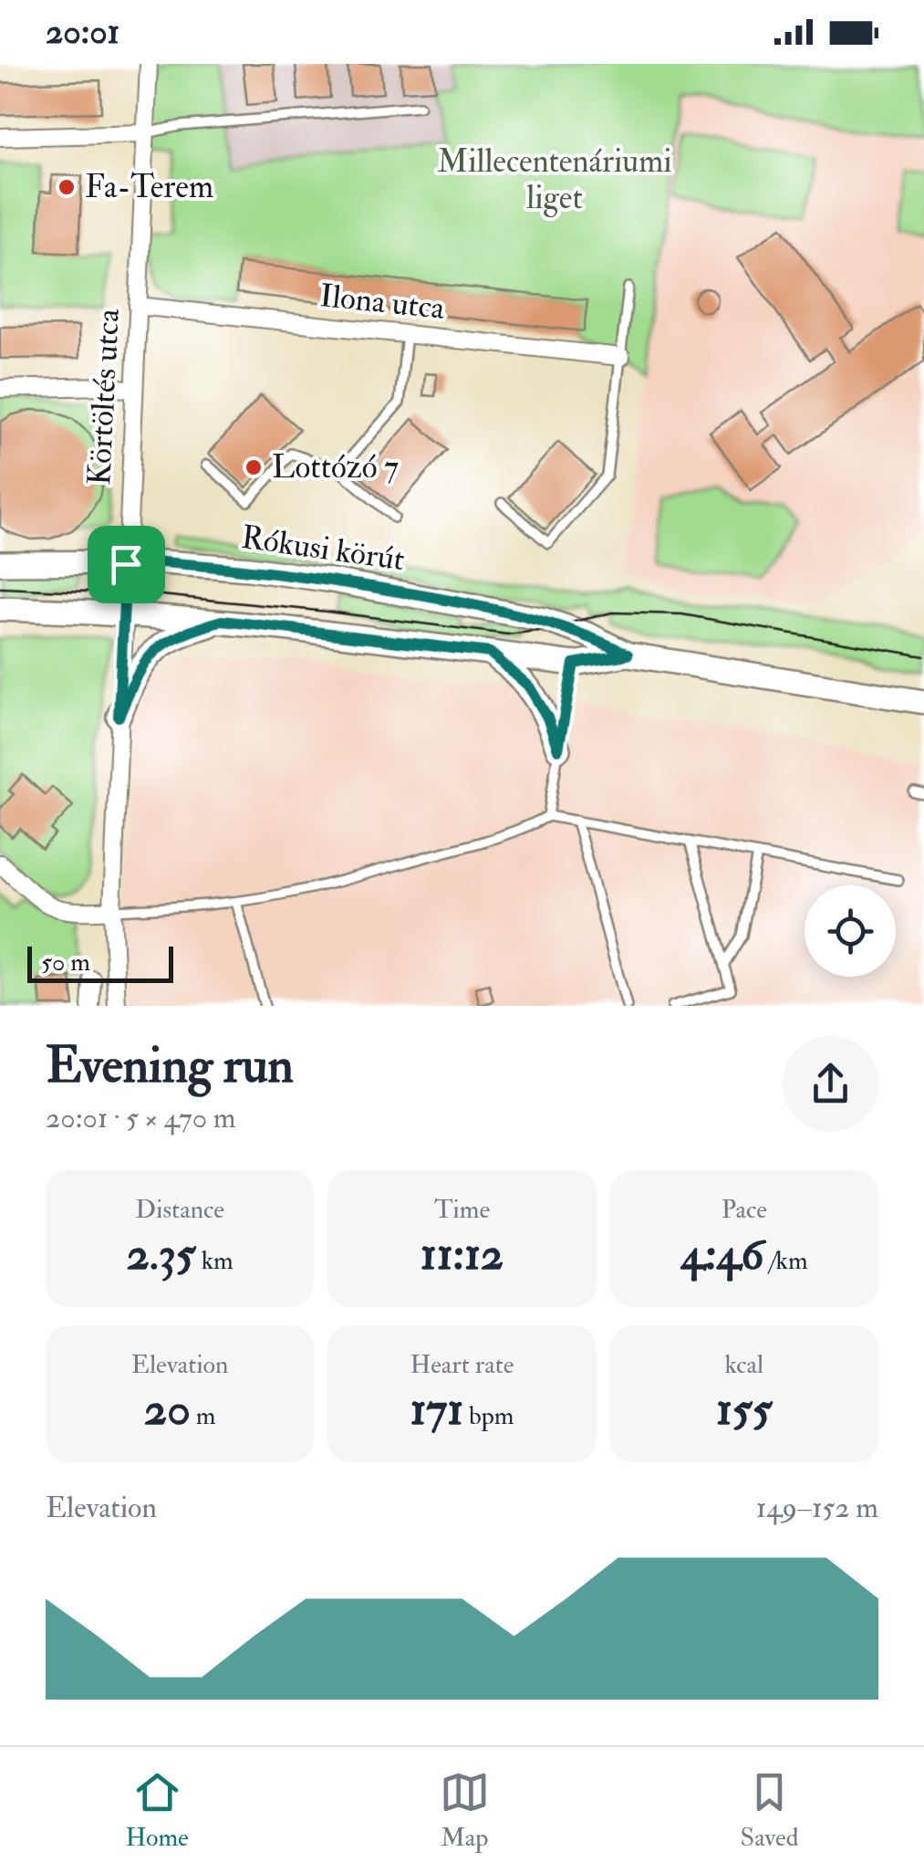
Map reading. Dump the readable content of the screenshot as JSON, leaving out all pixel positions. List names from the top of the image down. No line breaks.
{"streets":{"main road":["Rókusi körút"],"street":["Ilona utca","Körtöltés utca"]},"crossings":[["Ilona utca","Körtöltés utca"],["Körtöltés utca","Rókusi körút"]],"parks":["Millecentenáriumi liget"],"places":["Fa-Terem","Lottózó 7"],"scale_bar":"50 m","page":{"status":"20:01","scale":"50 m","heading":["Evening run","20:01 · 5 × 470 m"],"stats":[["Distance","2.35 km"],["Time","11:12"],["Pace","4:46 /km"],["Elevation","20 m"],["Heart rate","171 bpm"],["kcal","155"]],"chart":["Elevation","149–152 m"],"tabs":["Home","Map","Saved"]}}
